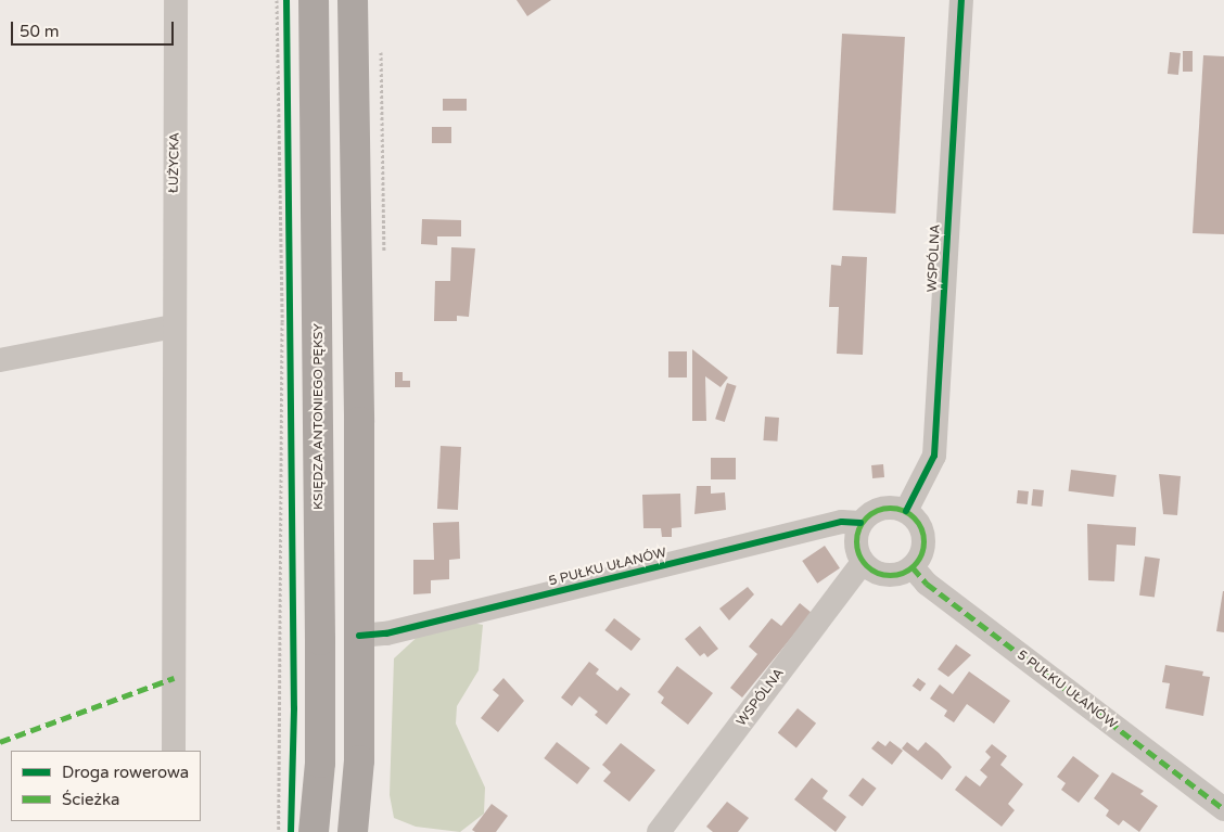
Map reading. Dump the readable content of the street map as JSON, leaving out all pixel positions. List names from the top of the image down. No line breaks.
{"streets":{"main road":["KSIĘDZA ANTONIEGO PĘKSY"],"street":["ŁUŻYCKA","WSPÓLNA","5 PUŁKU UŁANÓW"]},"crossings":[["WSPÓLNA","5 PUŁKU UŁANÓW"]],"legend":["Droga rowerowa","Ścieżka"],"scale_bar":"50 m"}
